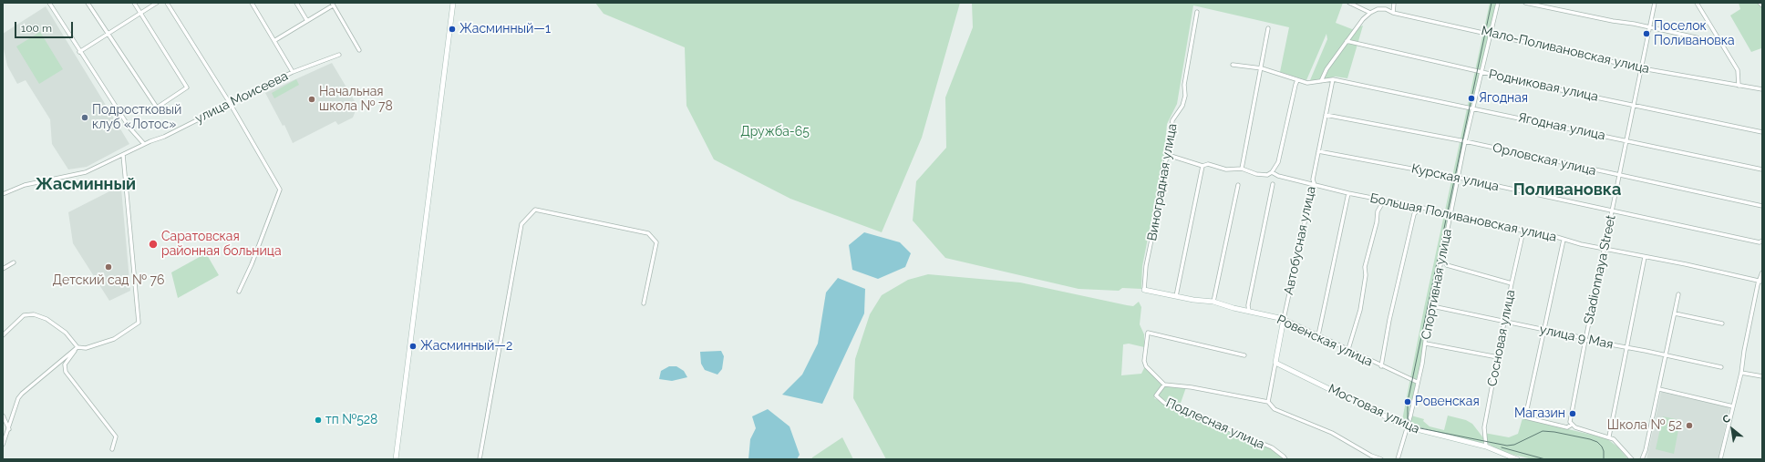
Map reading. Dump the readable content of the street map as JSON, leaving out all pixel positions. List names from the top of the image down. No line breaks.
{"streets":{"main road":["Автобусная улица","Ровенская улица","Мостовая улица"],"street":["Мало-Поливановская улица","Родниковая улица","улица Моисеева","Ягодная улица","Орловская улица","Курская улица","Виноградная улица","Большая Поливановская улица","Stadionnaya Street","Спортивная улица","улица 9 Мая","Сосновая улица","Подлесная улица"]},"crossings":[["Мало-Поливановская улица","Stadionnaya Street"],["Мало-Поливановская улица","Спортивная улица"],["Родниковая улица","Stadionnaya Street"],["Родниковая улица","Спортивная улица"],["Ягодная улица","Автобусная улица"],["Ягодная улица","Stadionnaya Street"],["Ягодная улица","Спортивная улица"],["Орловская улица","Автобусная улица"],["Орловская улица","Stadionnaya Street"],["Орловская улица","Спортивная улица"],["Курская улица","Автобусная улица"],["Курская улица","Stadionnaya Street"],["Курская улица","Спортивная улица"],["Виноградная улица","Большая Поливановская улица"],["Виноградная улица","Ровенская улица"],["Большая Поливановская улица","Автобусная улица"],["Большая Поливановская улица","Stadionnaya Street"],["Большая Поливановская улица","Спортивная улица"],["Большая Поливановская улица","Сосновая улица"],["Автобусная улица","Ровенская улица"],["Автобусная улица","Мостовая улица"],["Stadionnaya Street","улица 9 Мая"],["Спортивная улица","улица 9 Мая"],["Спортивная улица","Ровенская улица"],["Спортивная улица","Мостовая улица"],["улица 9 Мая","Сосновая улица"],["Сосновая улица","Мостовая улица"]],"districts":["Жасминный","Поливановка"],"parks":["Дружба-65"],"places":["Жасминный—1","Поселок Поливановка","Ягодная","Начальная школа № 78","Подростковый клуб «Лотос»","Саратовская районная больница","Детский сад № 76","Жасминный—2","Ровенская","Магазин","тп №528","Школа № 52"],"scale_bar":"100 m","north":"top left"}
